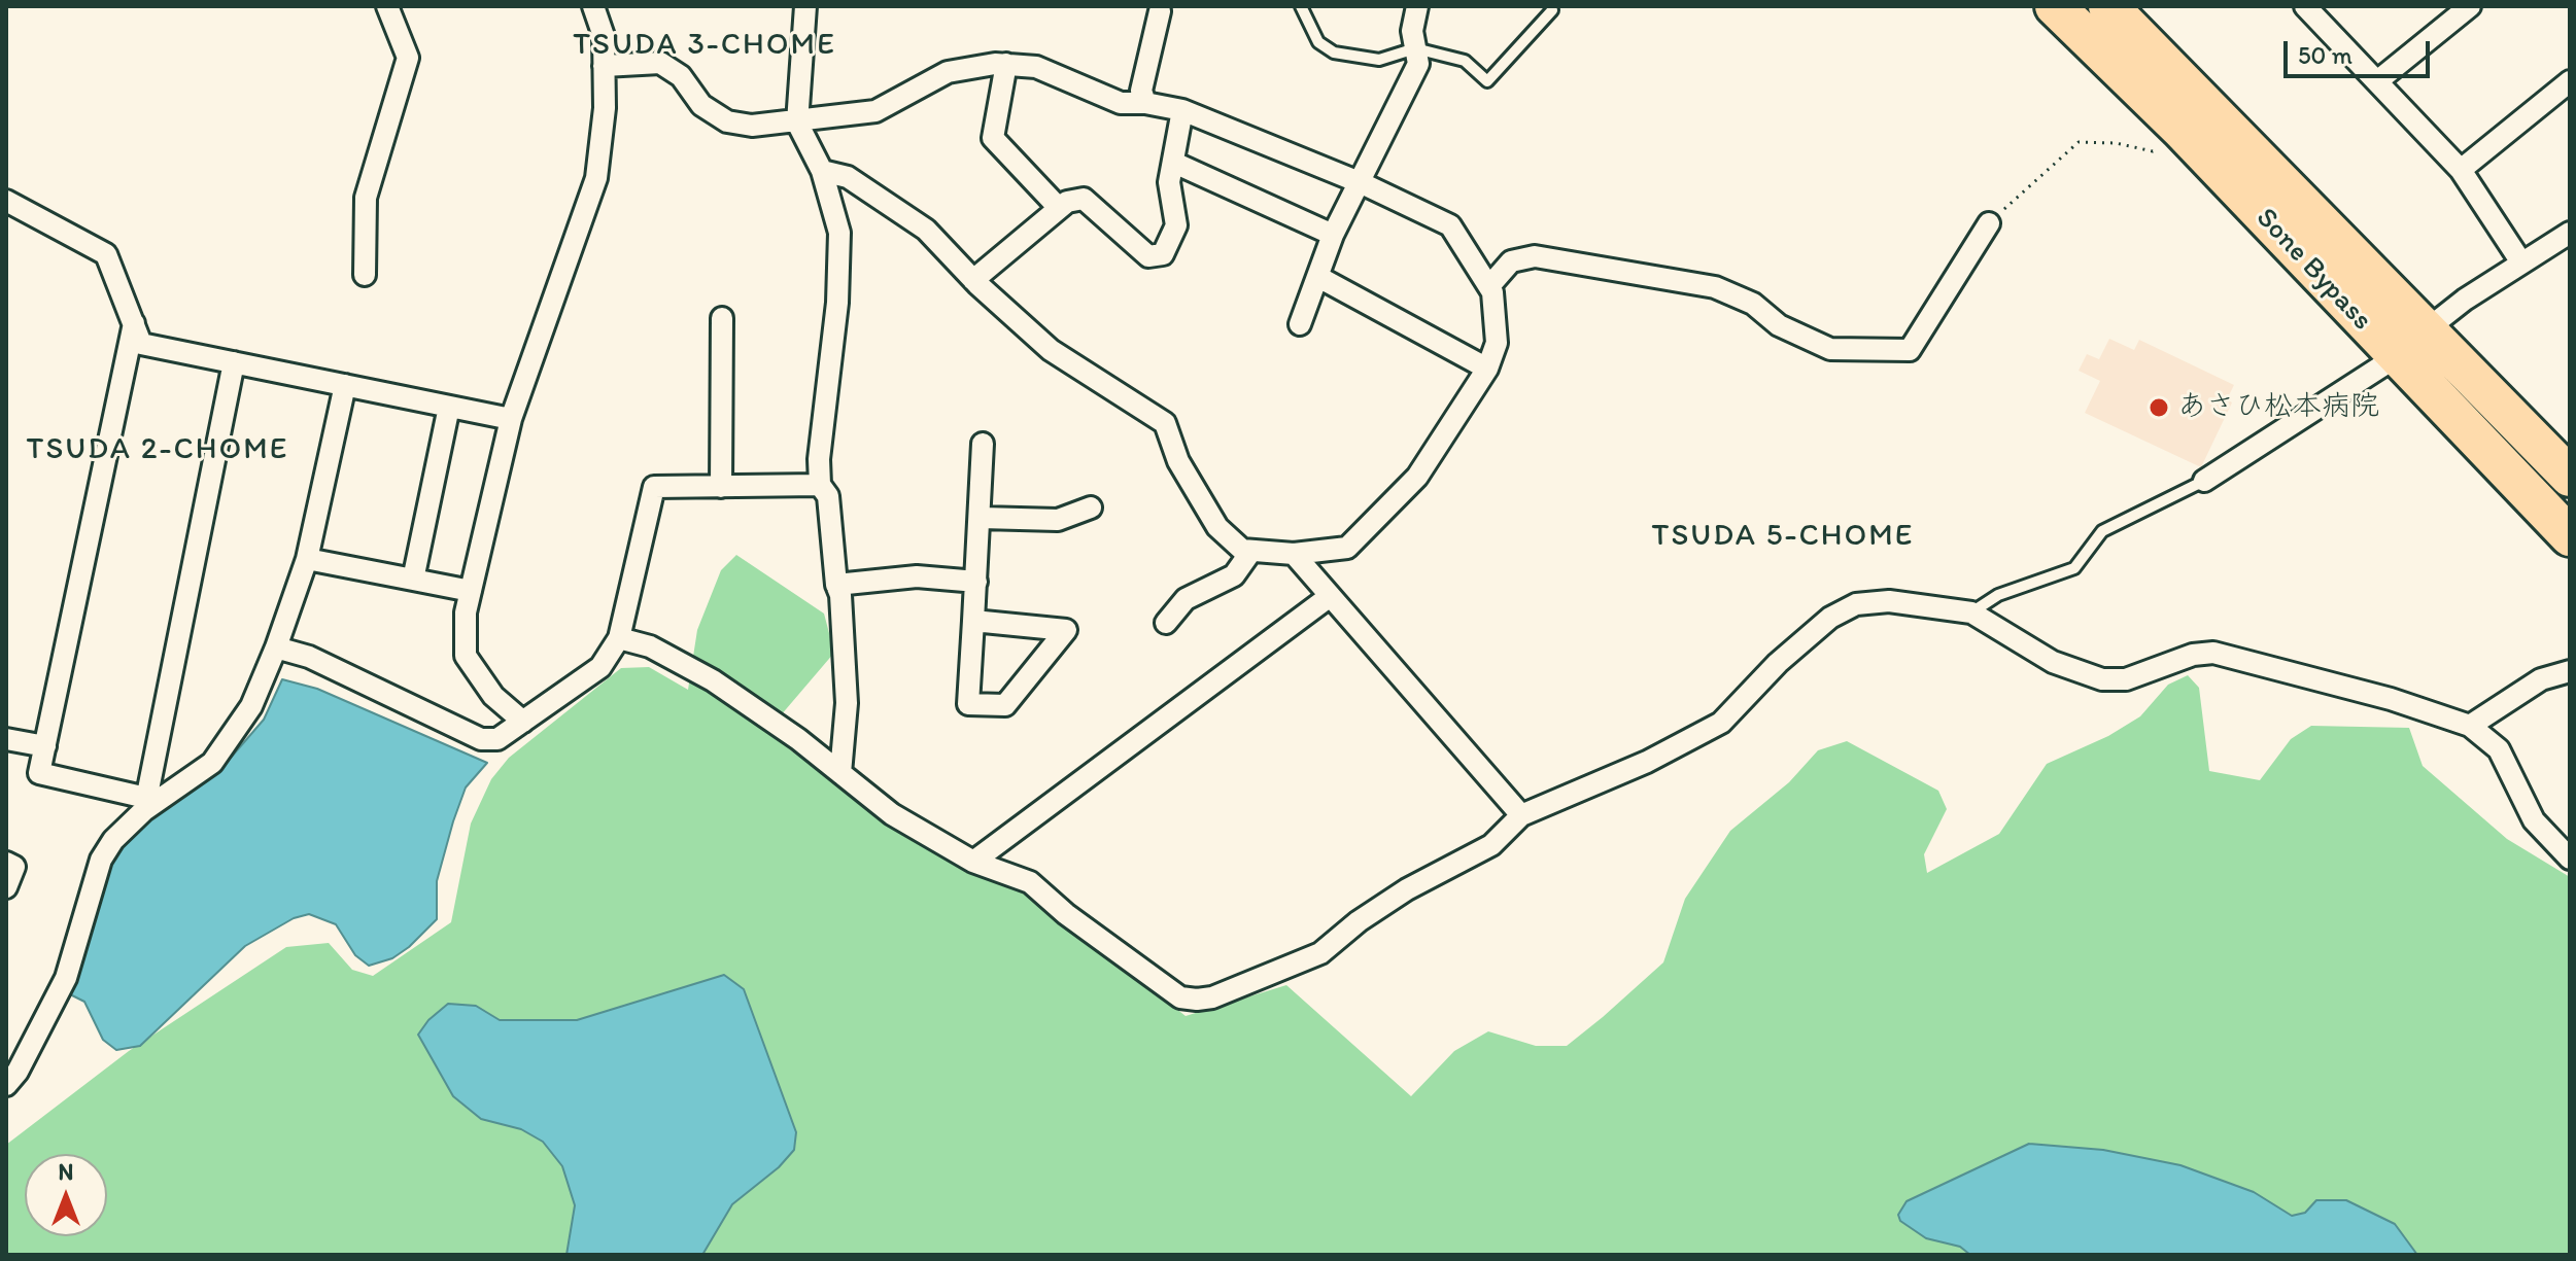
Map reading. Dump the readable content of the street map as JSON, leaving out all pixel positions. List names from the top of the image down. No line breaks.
{"streets":{"highway":["Sone Bypass"]},"districts":["TSUDA 3-CHOME","TSUDA 2-CHOME","TSUDA 5-CHOME"],"places":["あさひ松本病院"],"scale_bar":"50 m","north":"top"}
